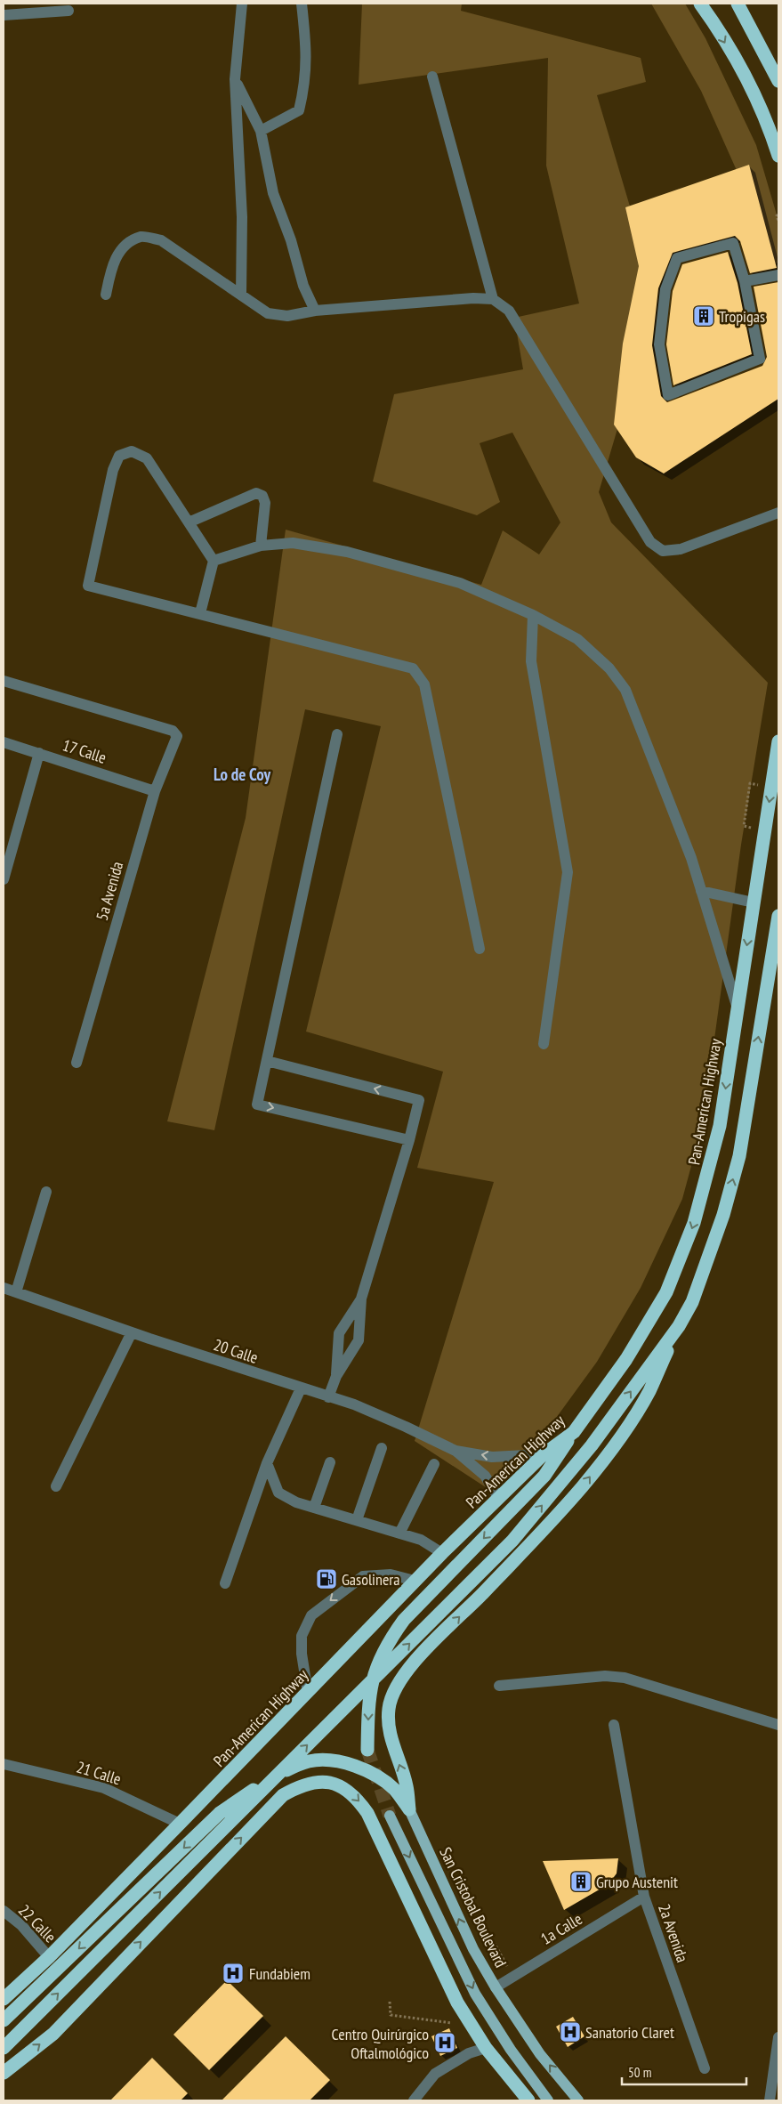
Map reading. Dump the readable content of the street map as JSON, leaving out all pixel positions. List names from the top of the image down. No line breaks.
{"streets":{"highway":["Pan-American Highway"],"main road":["San Cristobal Boulevard"],"street":["17 Calle","5a Avenida","20 Calle","21 Calle","22 Calle","1a Calle","2a Avenida"]},"crossings":[["17 Calle","5a Avenida"],["Pan-American Highway","20 Calle"],["Pan-American Highway","21 Calle"],["Pan-American Highway","22 Calle"],["San Cristobal Boulevard","1a Calle"],["1a Calle","2a Avenida"]],"districts":["Lo de Coy"],"places":{"building":["Tropigas","Grupo Austenit"],"fuel station":["Gasolinera"],"hospital":["Fundabiem","Sanatorio Claret","Centro Quirúrgico Oftalmológico"]},"scale_bar":"50 m"}
